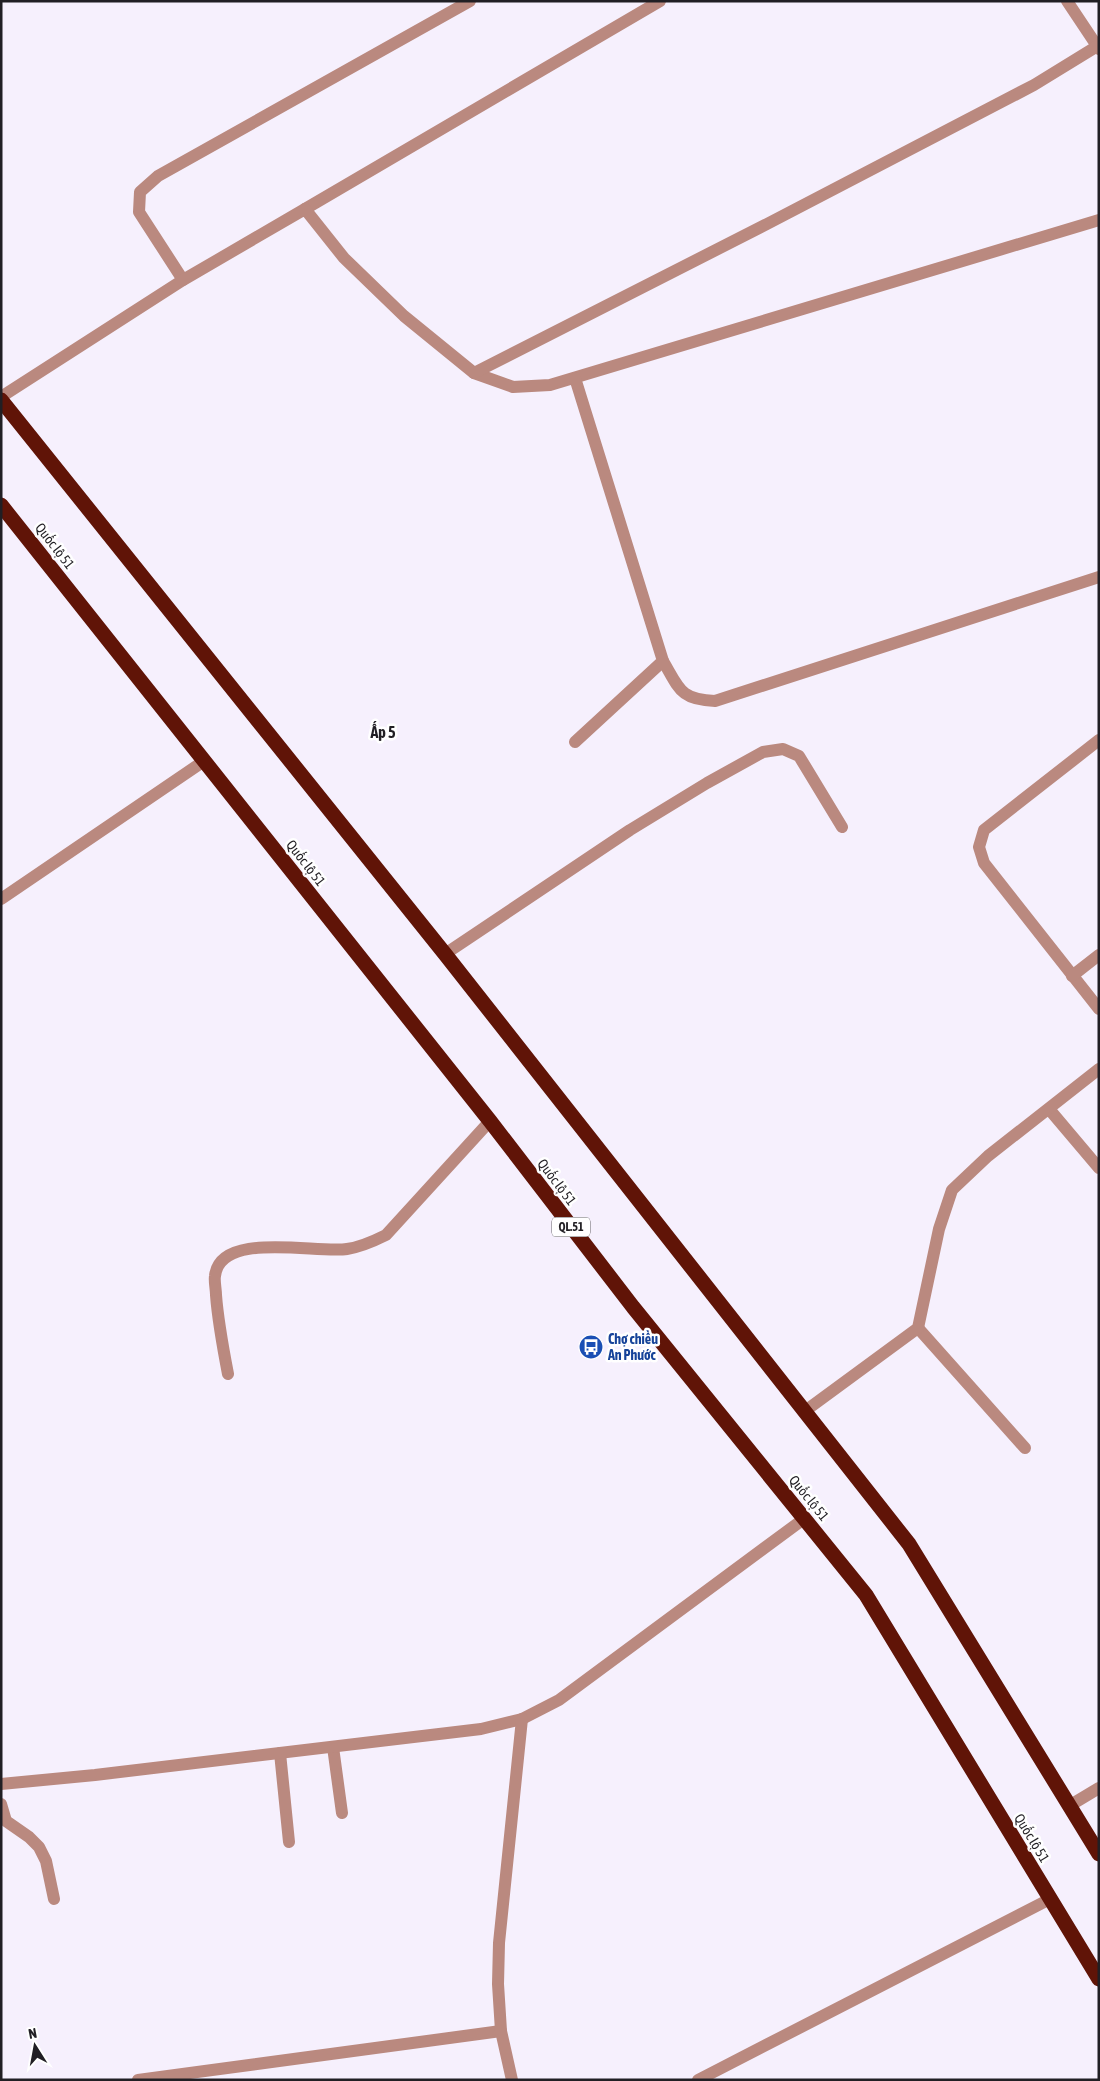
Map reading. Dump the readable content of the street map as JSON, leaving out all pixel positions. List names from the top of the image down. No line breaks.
{"streets":{"highway":["Quốc lộ 51","QL.51"]},"districts":["Ấp 5"],"places":{"bus stop":["Chợ chiều An Phước"]},"north":"top"}
